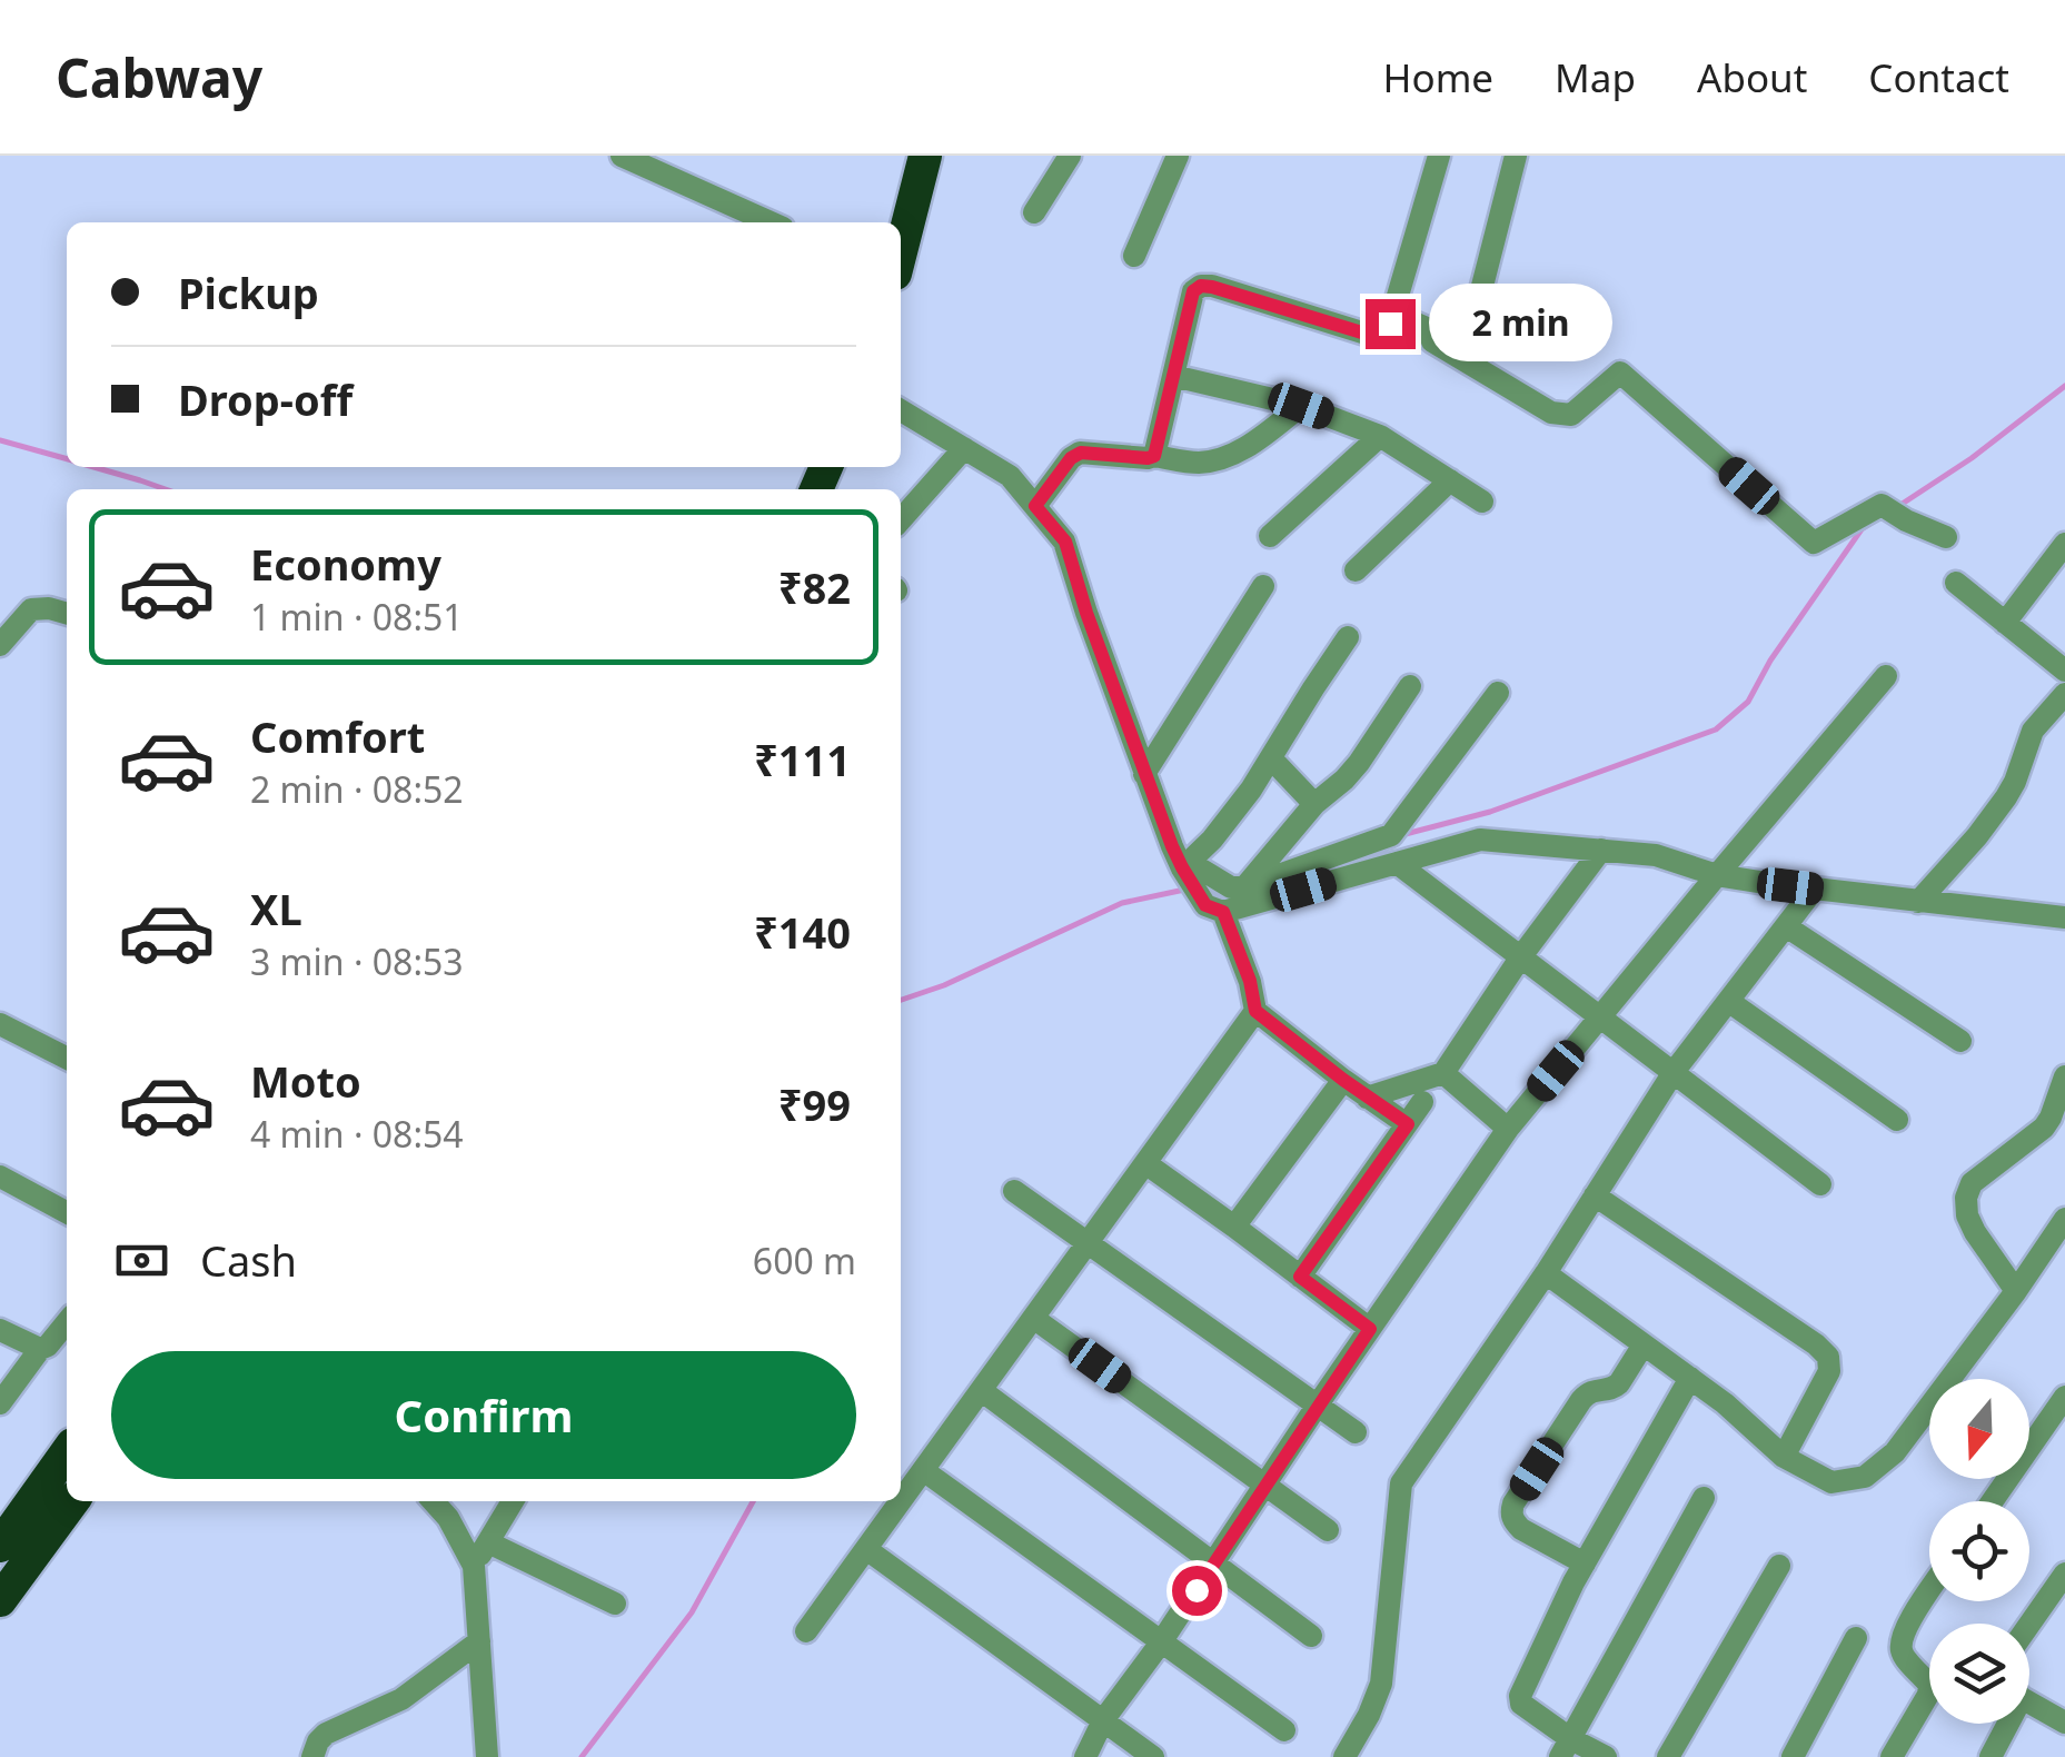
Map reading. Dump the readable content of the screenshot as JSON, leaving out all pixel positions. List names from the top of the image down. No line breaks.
{"north":"bottom","page":{"header":"Cabway","nav":["Home","Map","About","Contact"],"banner":["Pickup","Drop-off"],"bubble":"2 min","list":[{"name":"Economy","note":"1 min · 08:51","value":"₹82"},{"name":"Comfort","note":"2 min · 08:52","value":"₹111"},{"name":"XL","note":"3 min · 08:53","value":"₹140"},{"name":"Moto","note":"4 min · 08:54","value":"₹99"}],"pay":["Cash","600 m"],"buttons":"Confirm"}}
